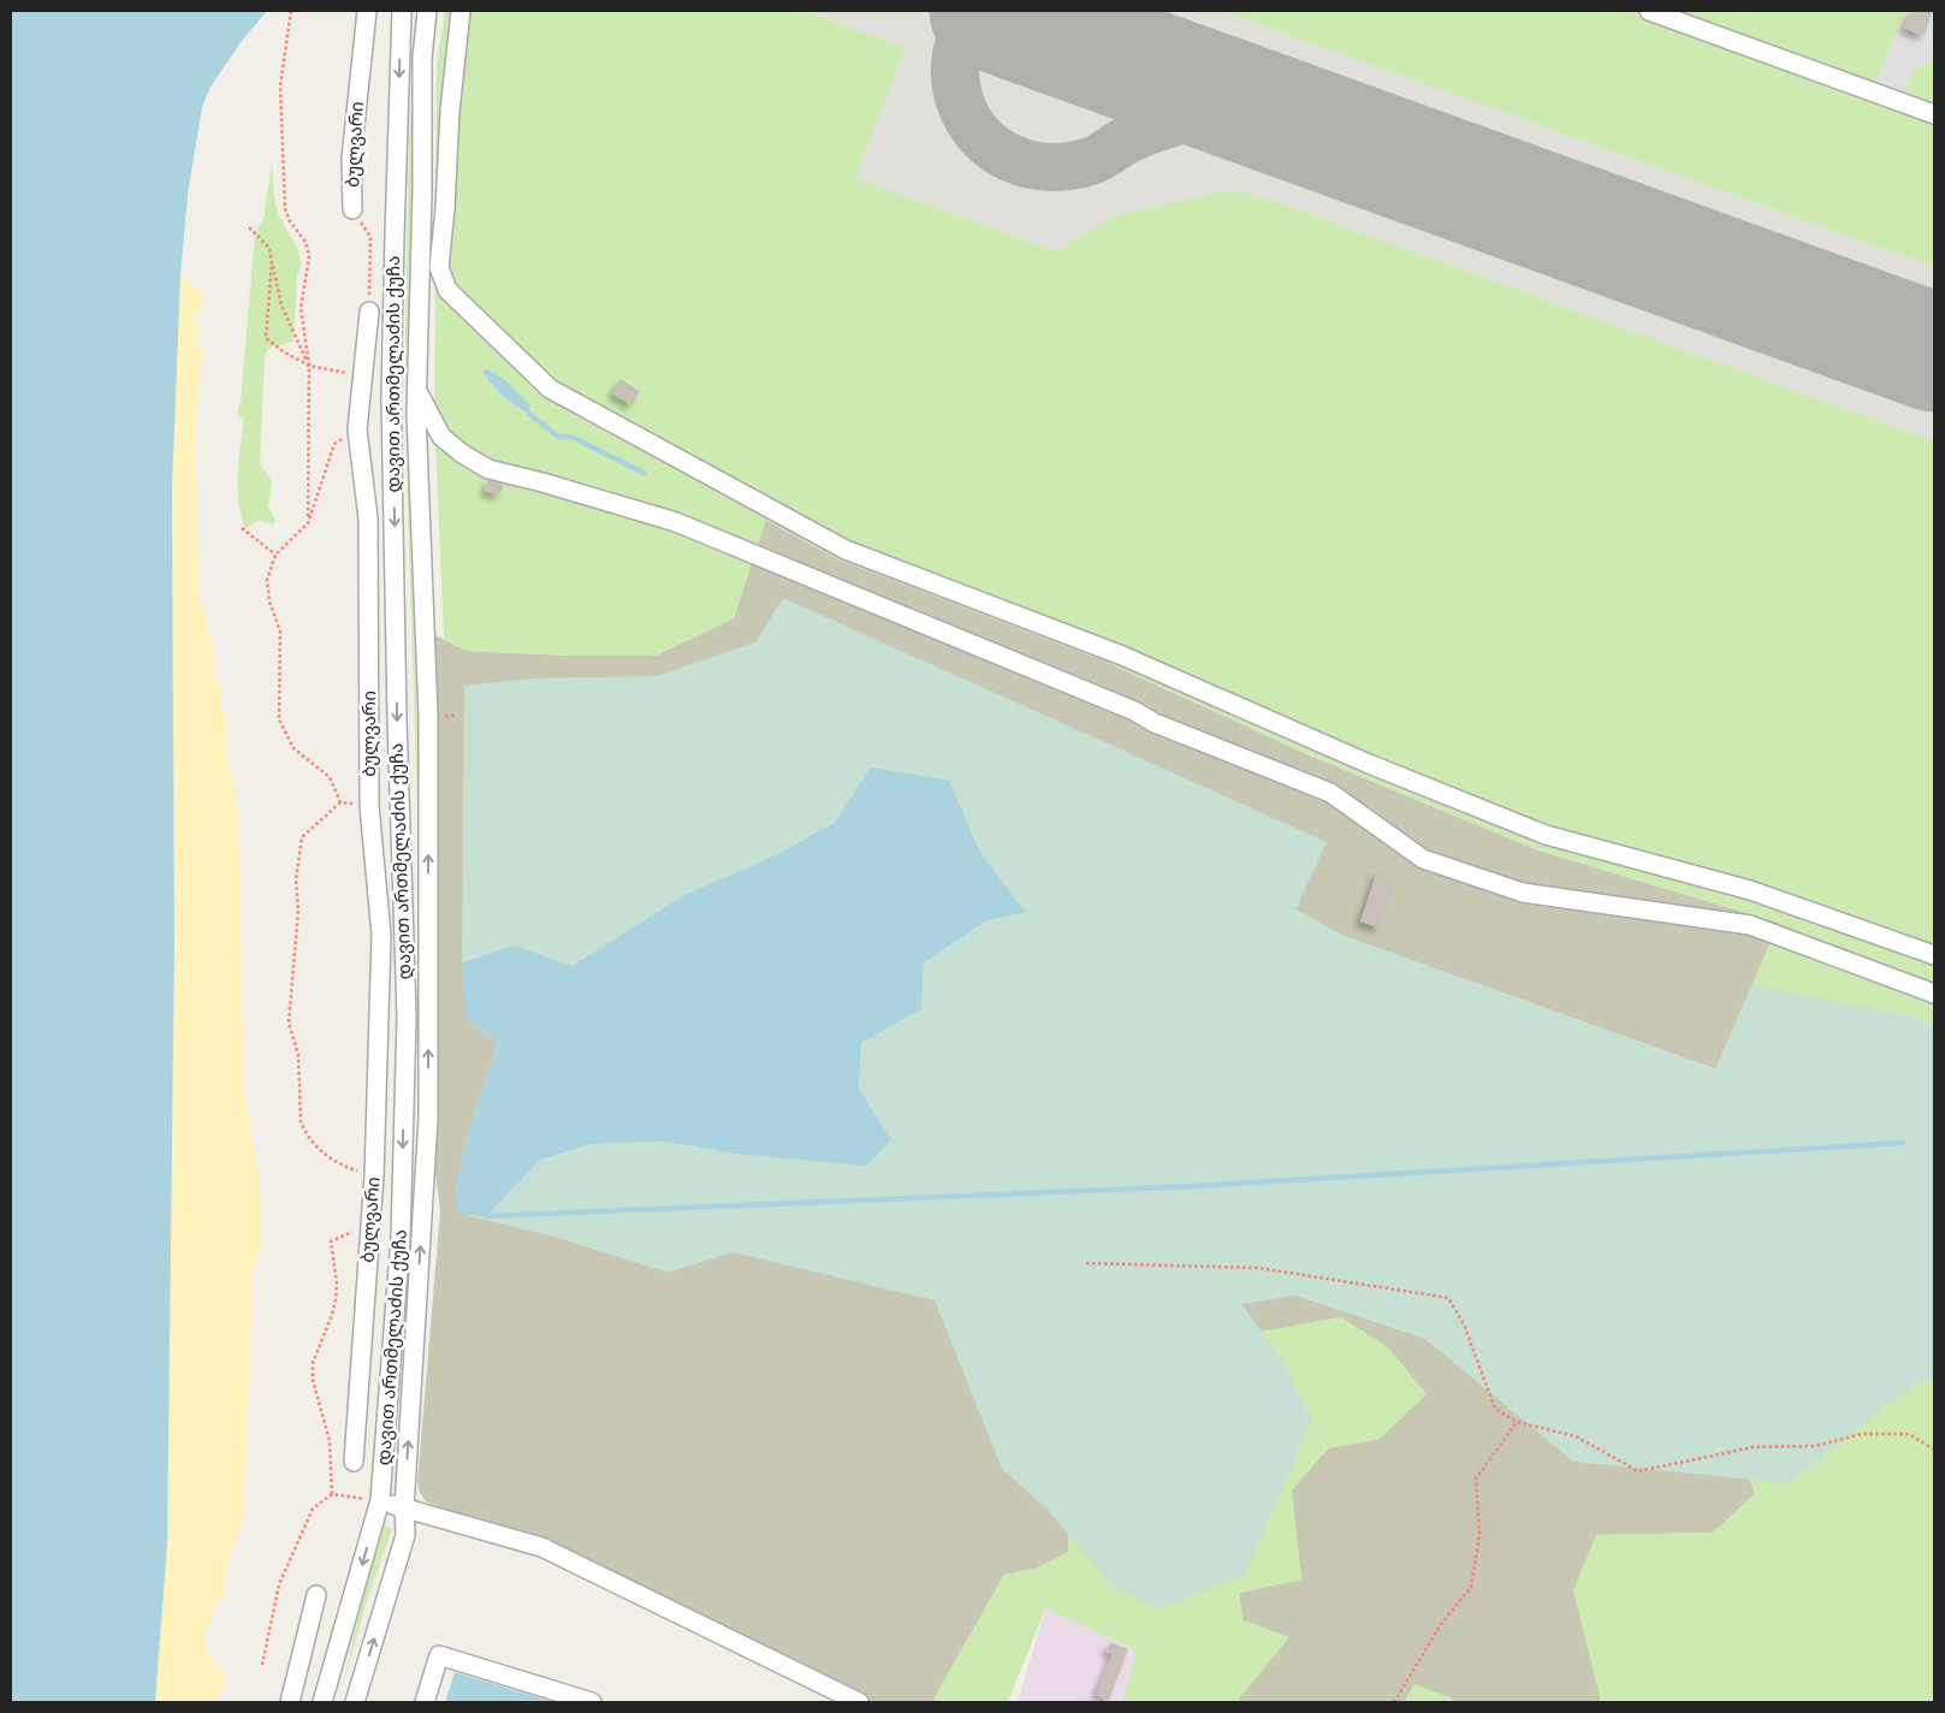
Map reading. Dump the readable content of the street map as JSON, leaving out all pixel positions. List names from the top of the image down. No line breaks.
{"streets":{"street":["ბულვარი","დავით ართმელაძის ქუჩა"]}}
